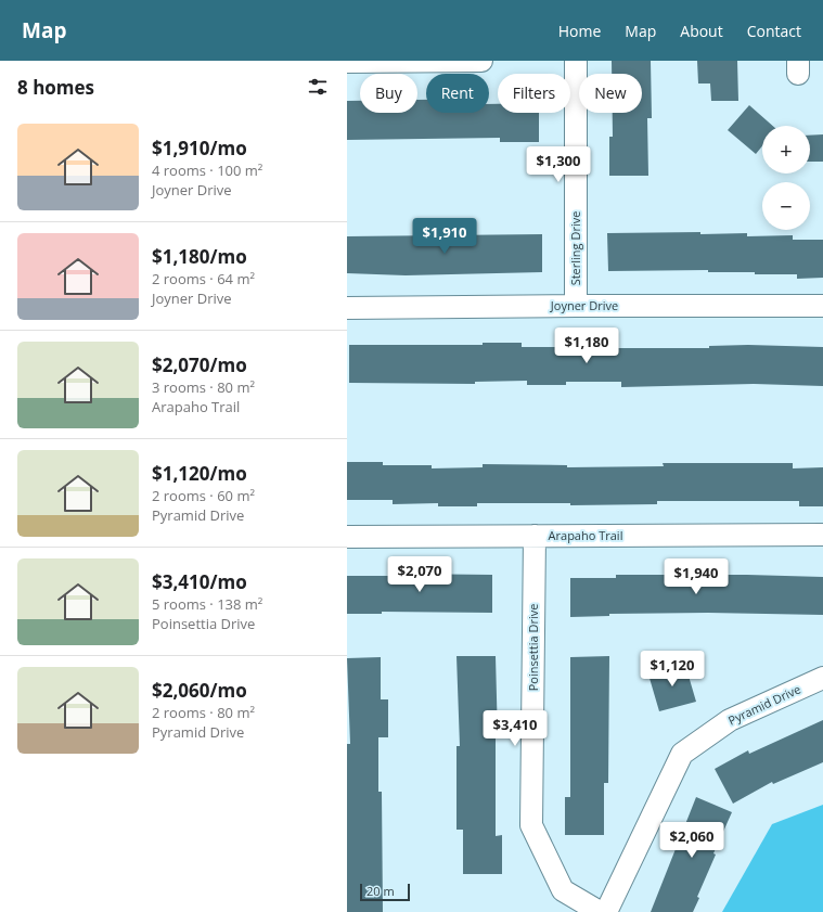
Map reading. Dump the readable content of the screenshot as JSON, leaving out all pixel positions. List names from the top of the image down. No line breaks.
{"streets":{"street":["Sterling Drive","Joyner Drive","Arapaho Trail","Poinsettia Drive","Pyramid Drive"]},"crossings":[["Sterling Drive","Joyner Drive"],["Arapaho Trail","Poinsettia Drive"]],"scale_bar":"20 m","page":{"header":"Map","nav":["Home","Map","About","Contact"],"heading":"8 homes","chip":["Buy","Rent","Filters","New"],"list":[{"name":"$1,910/mo","note":"4 rooms · 100 m² · Joyner Drive"},{"name":"$1,180/mo","note":"2 rooms · 64 m² · Joyner Drive"},{"name":"$2,070/mo","note":"3 rooms · 80 m² · Arapaho Trail"},{"name":"$1,120/mo","note":"2 rooms · 60 m² · Pyramid Drive"},{"name":"$3,410/mo","note":"5 rooms · 138 m² · Poinsettia Drive"},{"name":"$2,060/mo","note":"2 rooms · 80 m² · Pyramid Drive"}],"map_buttons":["+","−"],"price":["$1,300","$1,910","$1,180","$2,070","$1,940","$1,120","$3,410","$2,060"],"scale":"20 m"}}
